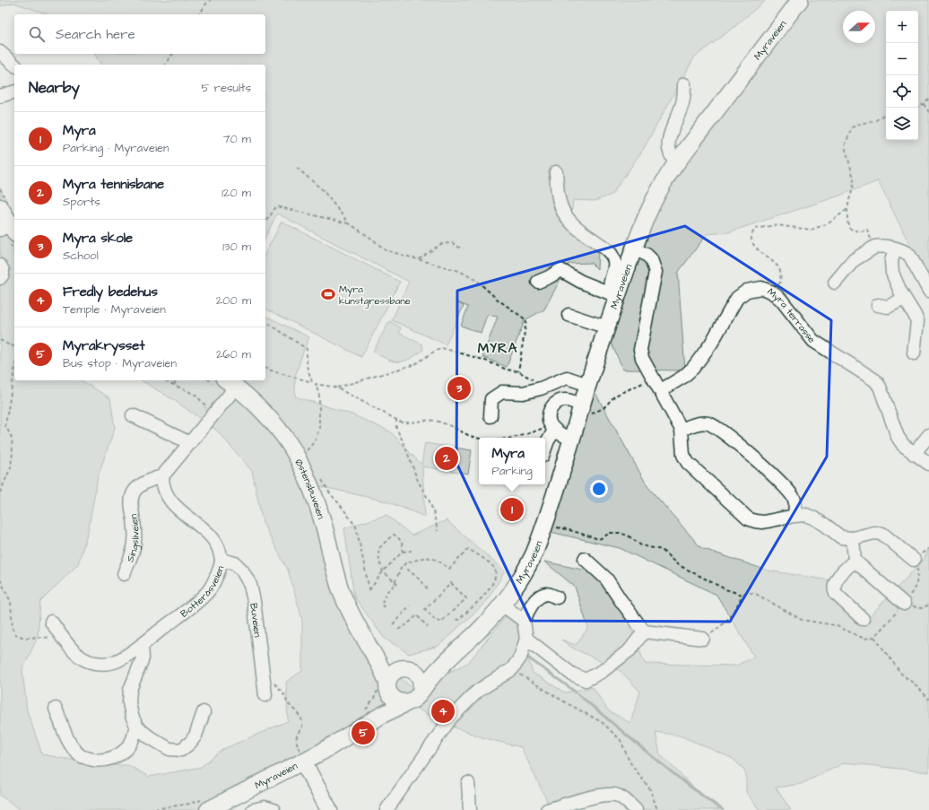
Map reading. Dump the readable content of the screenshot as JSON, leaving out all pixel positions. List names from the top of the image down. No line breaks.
{"streets":{"main road":["Myraveien","Østensbuveien"],"street":["Myra terrasse","Singsliveien","Botteråsveien","Buveien"]},"crossings":[["Myraveien","Østensbuveien"],["Singsliveien","Botteråsveien"],["Botteråsveien","Buveien"]],"districts":["MYRA"],"places":{"sports":["Myra kunstgressbane"]},"north":"right","page":{"map_buttons":["+","−"],"search":"Search here","heading":["Nearby","5 results"],"list":[{"mark":"1","name":"Myra","note":"Parking · Myraveien","value":"70 m"},{"mark":"2","name":"Myra tennisbane","note":"Sports","value":"120 m"},{"mark":"3","name":"Myra skole","note":"School","value":"130 m"},{"mark":"4","name":"Fredly bedehus","note":"Temple · Myraveien","value":"200 m"},{"mark":"5","name":"Myrakrysset","note":"Bus stop · Myraveien","value":"260 m"}],"pins":["3","2","1","4","5"],"popup":["Myra","Parking"]}}
